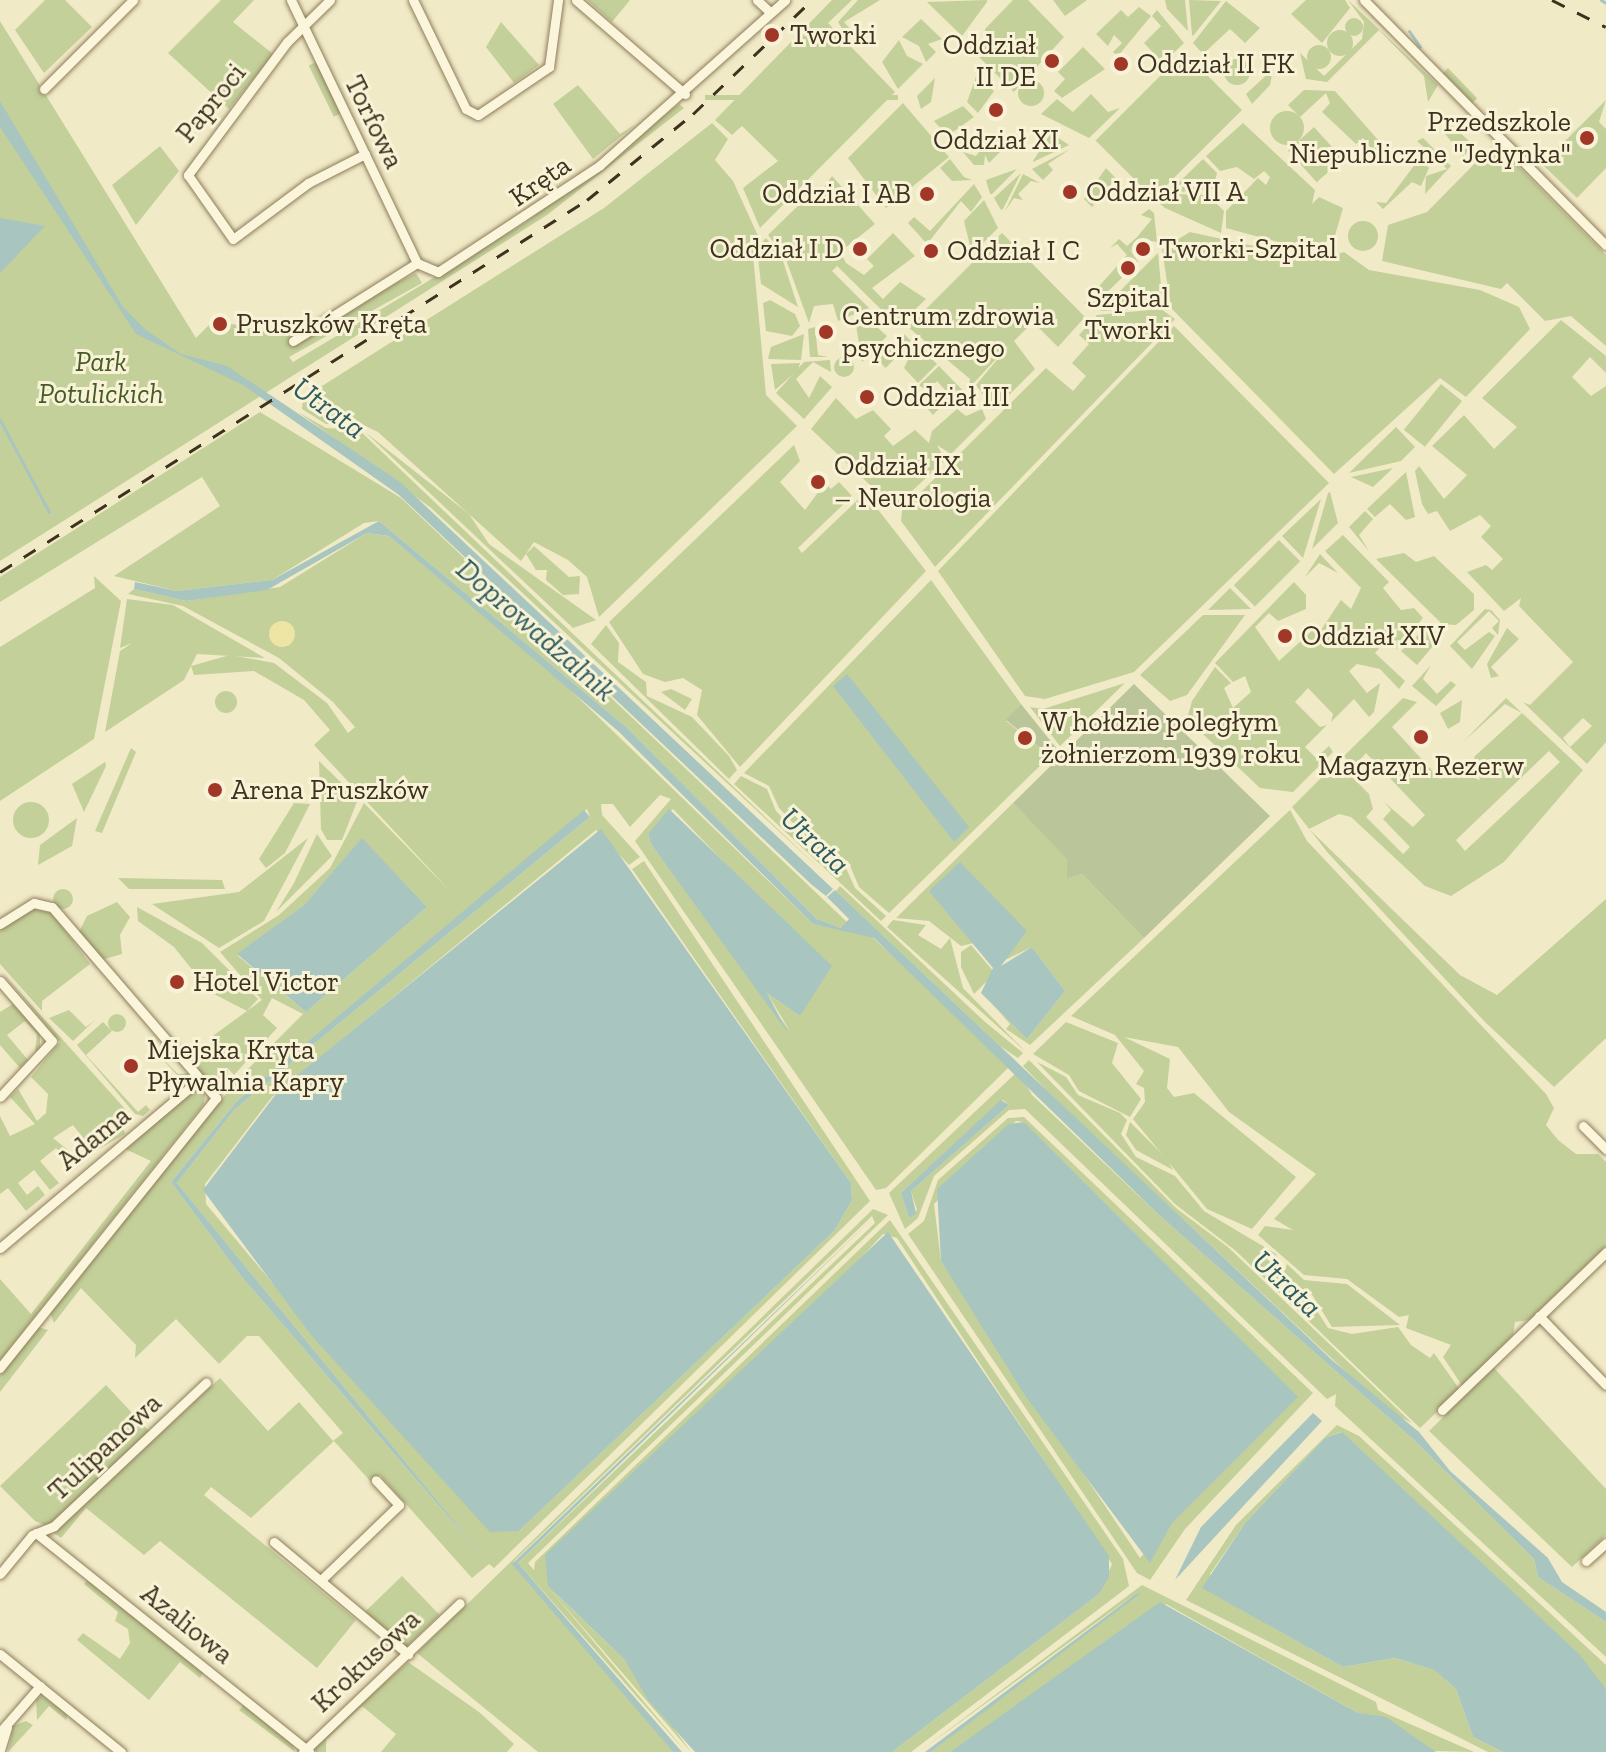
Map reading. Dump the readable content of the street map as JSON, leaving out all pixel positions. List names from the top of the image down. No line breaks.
{"streets":{"street":["Paproci","Torfowa","Kręta","Adama","Tulipanowa","Azaliowa","Krokusowa"]},"crossings":[["Paproci","Torfowa"],["Torfowa","Kręta"],["Tulipanowa","Azaliowa"],["Azaliowa","Krokusowa"]],"water":["Utrata","Doprowadzalnik"],"parks":["Park Potulickich"],"places":["Tworki","Oddział II DE","Oddział II FK","Oddział XI","Przedszkole Niepubliczne \"Jedynka\"","Oddział VII A","Oddział I AB","Oddział I D","Tworki-Szpital","Oddział I C","Szpital Tworki","Pruszków Kręta","Centrum zdrowia psychicznego","Oddział III","Oddział IX – Neurologia","Oddział XIV","Magazyn Rezerw","W hołdzie poległym żołnierzom 1939 roku","Arena Pruszków","Hotel Victor","Miejska Kryta Pływalnia Kapry"]}
